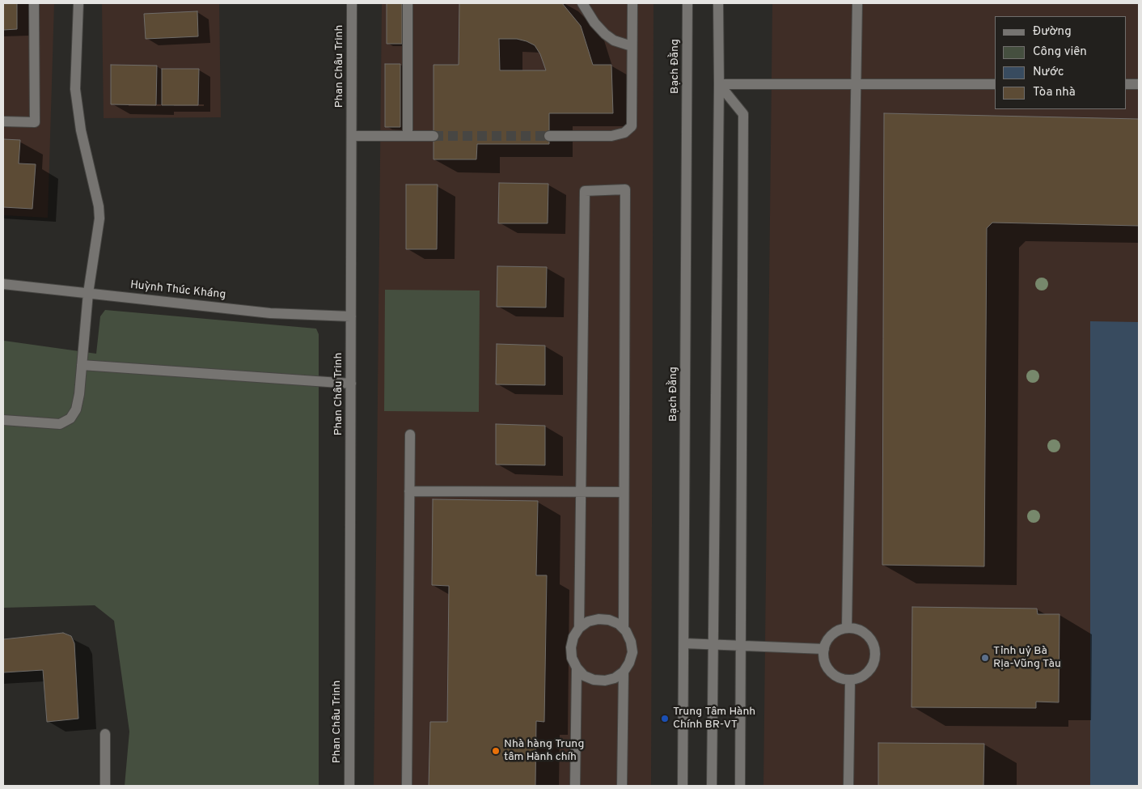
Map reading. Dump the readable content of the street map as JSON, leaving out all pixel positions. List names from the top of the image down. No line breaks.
{"streets":{"street":["Phan Châu Trinh","Bạch Đằng","Huỳnh Thúc Kháng"]},"crossings":[["Phan Châu Trinh","Huỳnh Thúc Kháng"]],"places":["Tỉnh uỷ Bà Rịa-Vũng Tàu","Trung Tâm Hành Chính BR-VT","Nhà hàng Trung tâm Hành chíh"],"legend":["Đường","Công viên","Nước","Tòa nhà"]}
